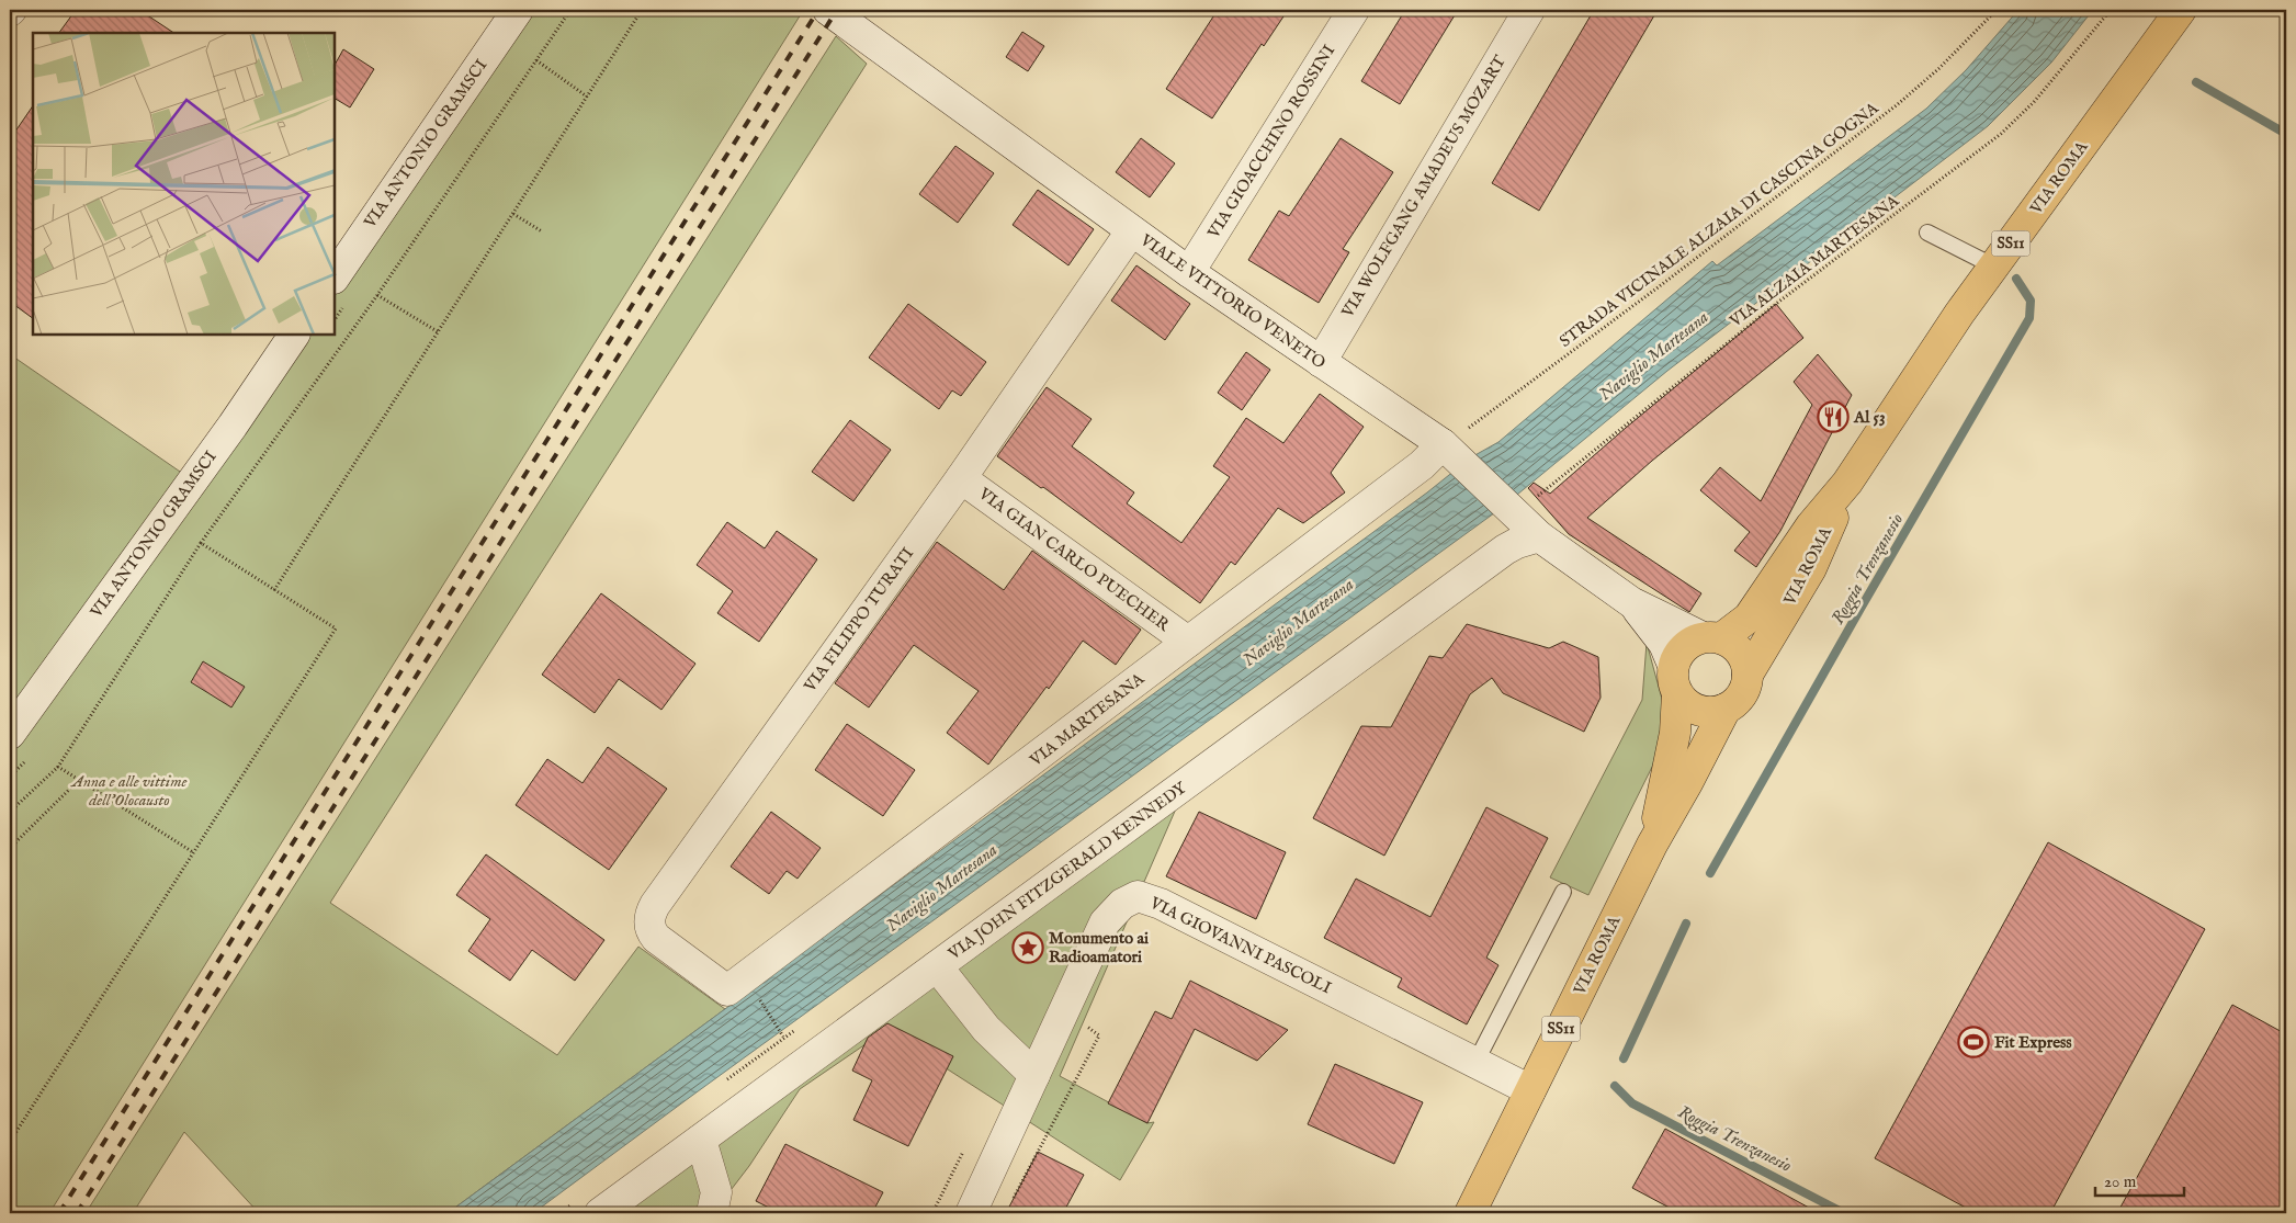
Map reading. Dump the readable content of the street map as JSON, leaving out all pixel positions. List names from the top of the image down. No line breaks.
{"streets":{"main road":["VIA ROMA","SS11"],"street":["VIA GIOACCHINO ROSSINI","VIA ANTONIO GRAMSCI","VIA WOLFGANG AMADEUS MOZART","VIALE VITTORIO VENETO","VIA GIAN CARLO PUECHER","VIA FILIPPO TURATI","VIA MARTESANA","VIA JOHN FITZGERALD KENNEDY","VIA GIOVANNI PASCOLI"],"path":["STRADA VICINALE ALZAIA DI CASCINA GOGNA","VIA ALZAIA MARTESANA"]},"crossings":[["VIA GIOACCHINO ROSSINI","VIALE VITTORIO VENETO"],["VIA ROMA","VIALE VITTORIO VENETO"],["VIA ROMA","VIA GIOVANNI PASCOLI"],["VIA WOLFGANG AMADEUS MOZART","VIALE VITTORIO VENETO"],["STRADA VICINALE ALZAIA DI CASCINA GOGNA","VIALE VITTORIO VENETO"],["STRADA VICINALE ALZAIA DI CASCINA GOGNA","VIA MARTESANA"],["VIA ALZAIA MARTESANA","VIALE VITTORIO VENETO"],["VIALE VITTORIO VENETO","VIA FILIPPO TURATI"],["VIALE VITTORIO VENETO","VIA MARTESANA"],["VIALE VITTORIO VENETO","VIA JOHN FITZGERALD KENNEDY"],["VIA GIAN CARLO PUECHER","VIA FILIPPO TURATI"],["VIA GIAN CARLO PUECHER","VIA MARTESANA"],["VIA FILIPPO TURATI","VIA MARTESANA"]],"water":["Naviglio Martesana","Roggia Trenzanesio"],"parks":["Anna e alle vittime dell’Olocausto"],"places":{"restaurant":["Al 53"],"place":["Monumento ai Radioamatori"],"sports":["Fit Express"]},"scale_bar":"20 m"}
